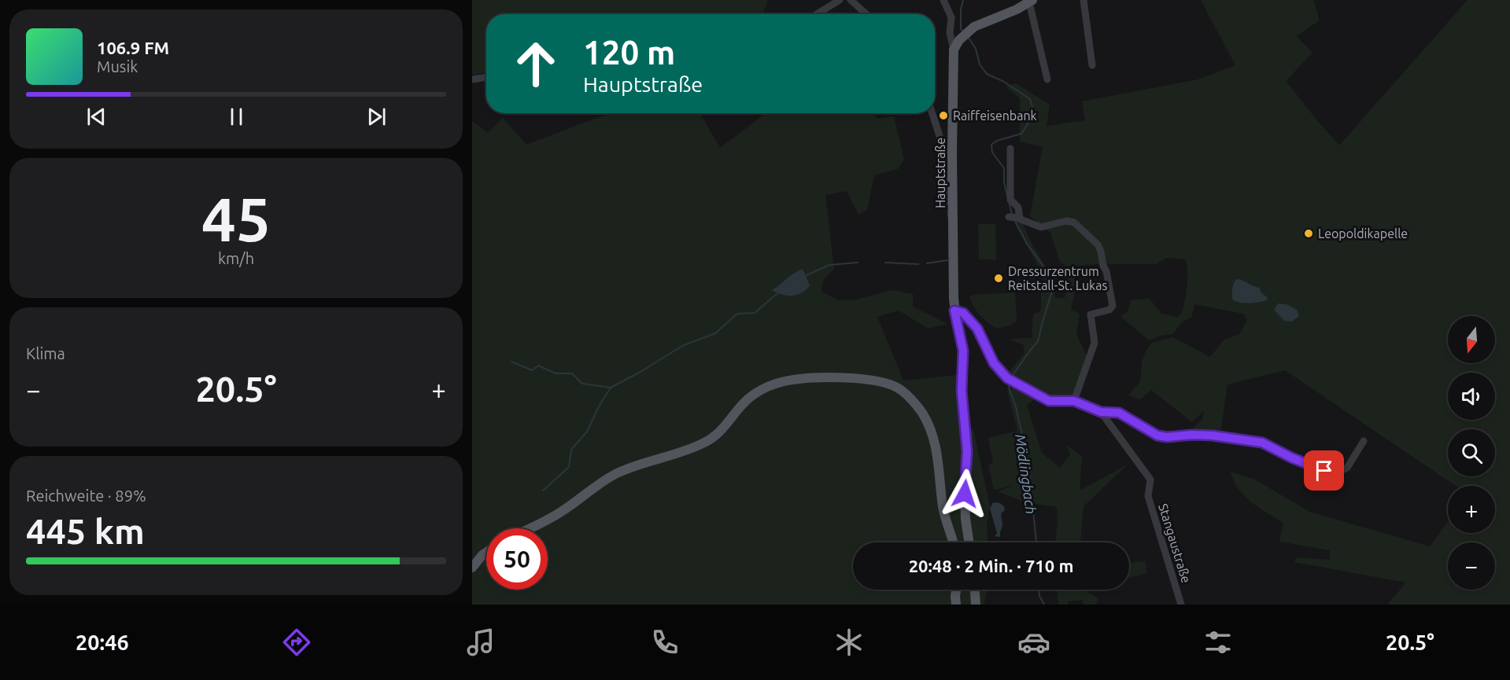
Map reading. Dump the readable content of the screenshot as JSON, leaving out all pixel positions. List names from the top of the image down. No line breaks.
{"streets":{"main road":["Hauptstraße"],"street":["Stangaustraße"]},"water":["Mödlingbach"],"places":["Raiffeisenbank","Leopoldikapelle","Dressurzentrum Reitstall-St. Lukas"],"north":"bottom","page":{"turn":["120 m","Hauptstraße"],"song":["106.9 FM","Musik"],"tile":[["45","km/h"],"Klima",["Reichweite · 89%","445 km"]],"map_buttons":["+","−"],"heat":["−","20.5°","+"],"limit":"50","trip":"20:48 · 2 Min. · 710 m","tabs":["20:46","20.5°"]}}
